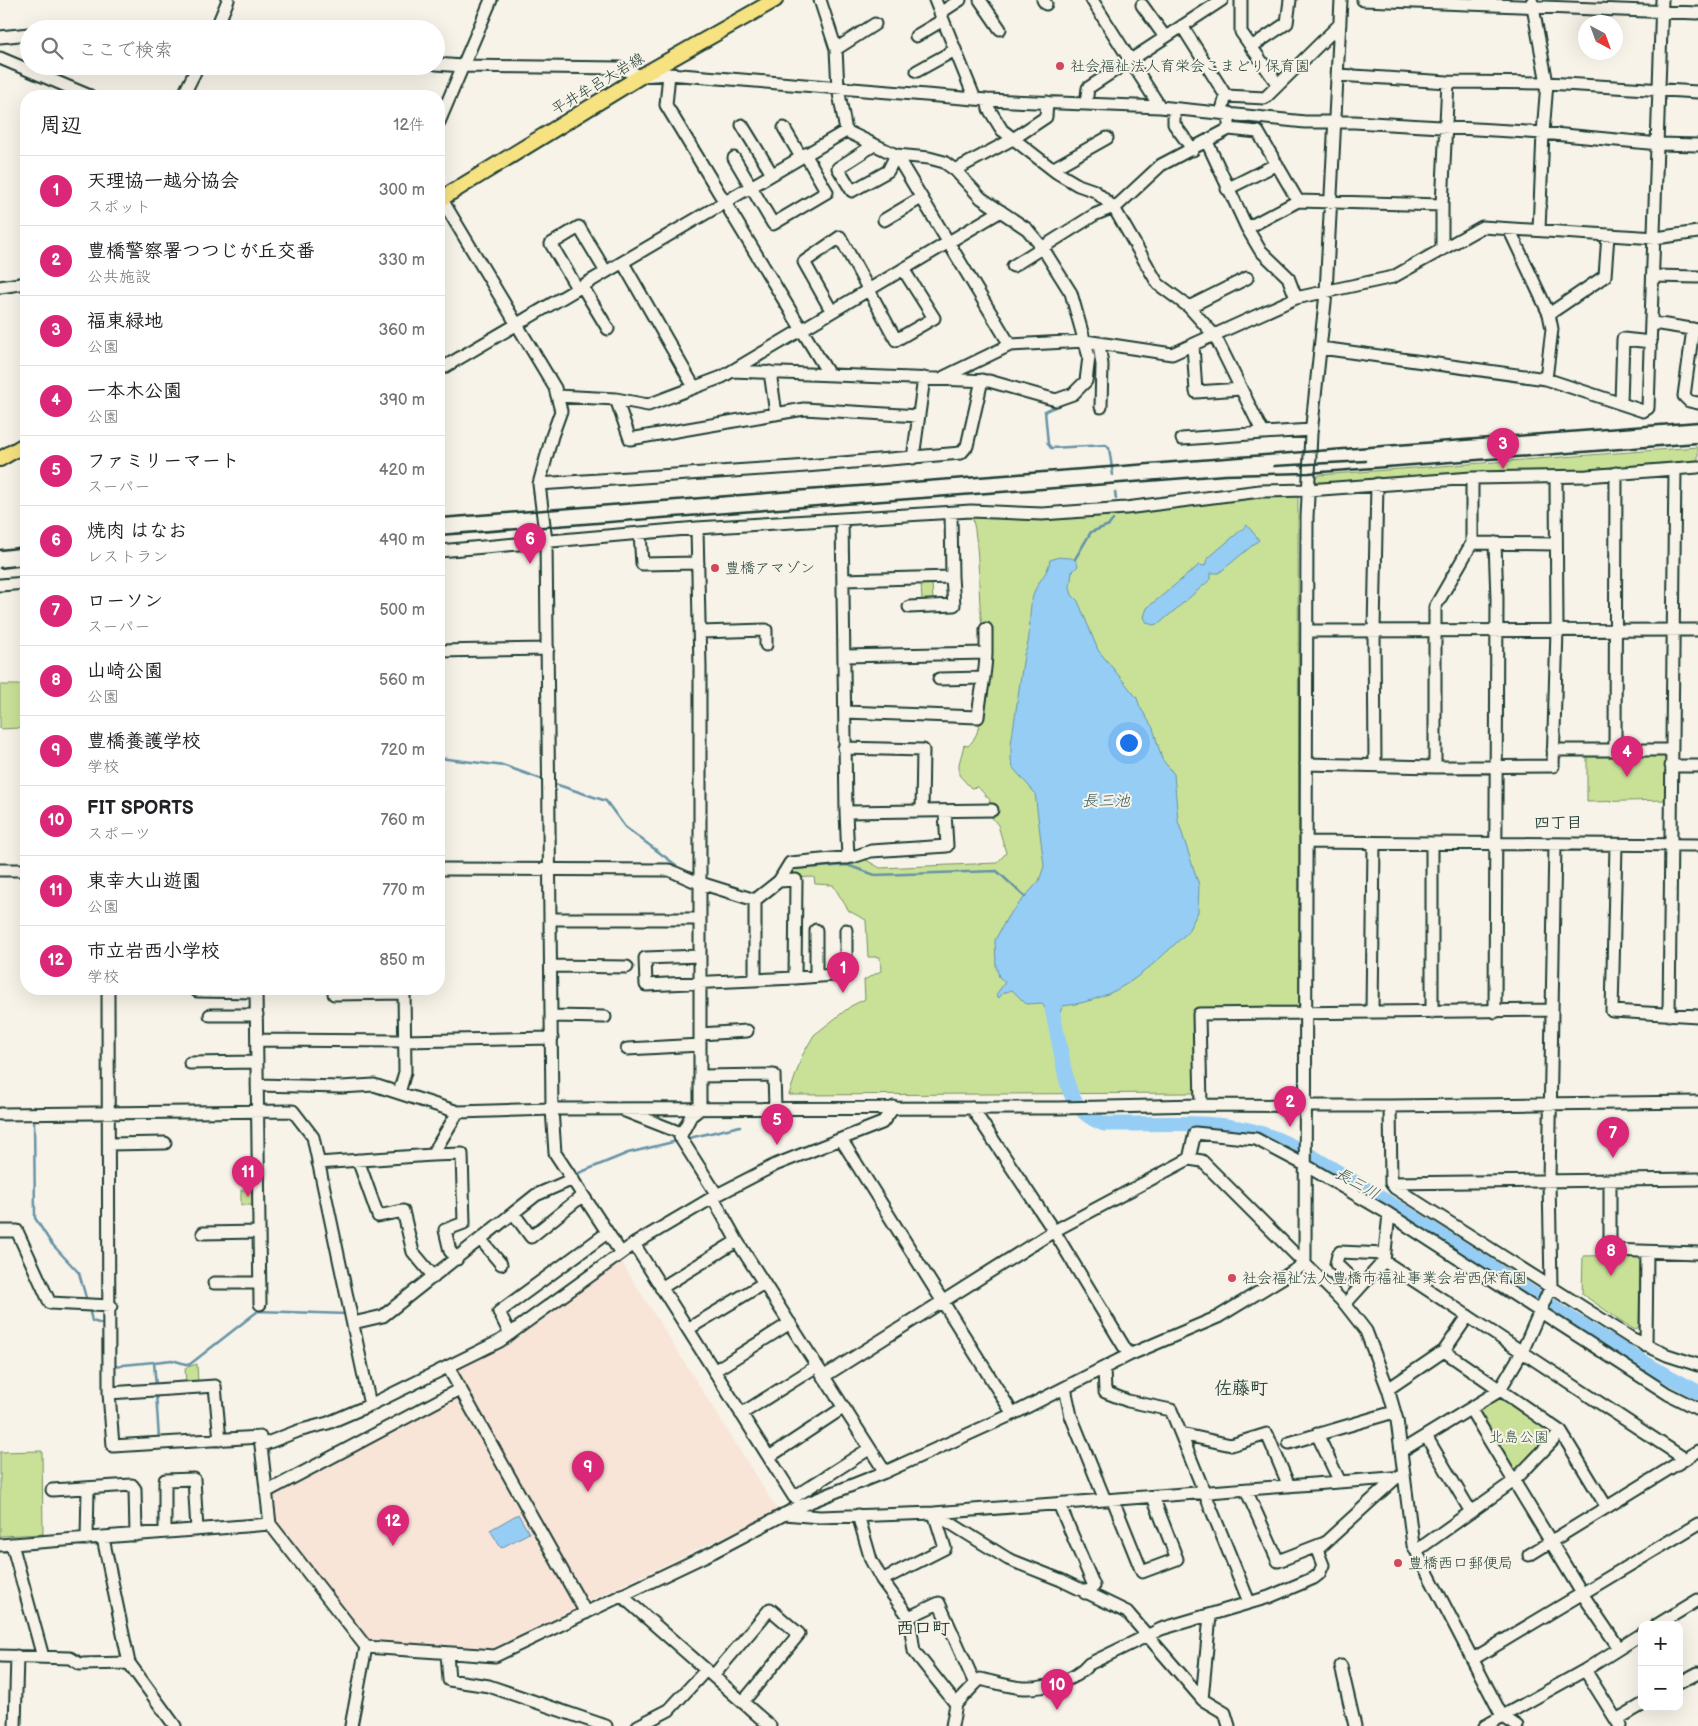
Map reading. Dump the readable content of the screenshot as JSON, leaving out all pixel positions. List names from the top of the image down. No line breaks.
{"streets":{"main road":["平井牟呂大岩線"]},"districts":["四丁目","佐藤町","西口町"],"water":["長三池","長三川"],"parks":["北島公園"],"places":["社会福祉法人育栄会こまどり保育園","豊橋アマゾン","社会福祉法人豊橋市福祉事業会岩西保育園","豊橋西口郵便局"],"north":"bottom right","page":{"search":"ここで検索","heading":["周辺","12件"],"list":[{"mark":"1","name":"天理協一越分協会","note":"スポット","value":"300 m"},{"mark":"2","name":"豊橋警察署つつじが丘交番","note":"公共施設","value":"330 m"},{"mark":"3","name":"福東緑地","note":"公園","value":"360 m"},{"mark":"4","name":"一本木公園","note":"公園","value":"390 m"},{"mark":"5","name":"ファミリーマート","note":"スーパー","value":"420 m"},{"mark":"6","name":"焼肉 はなお","note":"レストラン","value":"490 m"},{"mark":"7","name":"ローソン","note":"スーパー","value":"500 m"},{"mark":"8","name":"山崎公園","note":"公園","value":"560 m"},{"mark":"9","name":"豊橋養護学校","note":"学校","value":"720 m"},{"mark":"10","name":"FIT SPORTS","note":"スポーツ","value":"760 m"},{"mark":"11","name":"東幸大山遊園","note":"公園","value":"770 m"},{"mark":"12","name":"市立岩西小学校","note":"学校","value":"850 m"}],"pins":["3","6","4","1","2","5","7","11","8","9","12","10"],"map_buttons":["+","−"]}}
